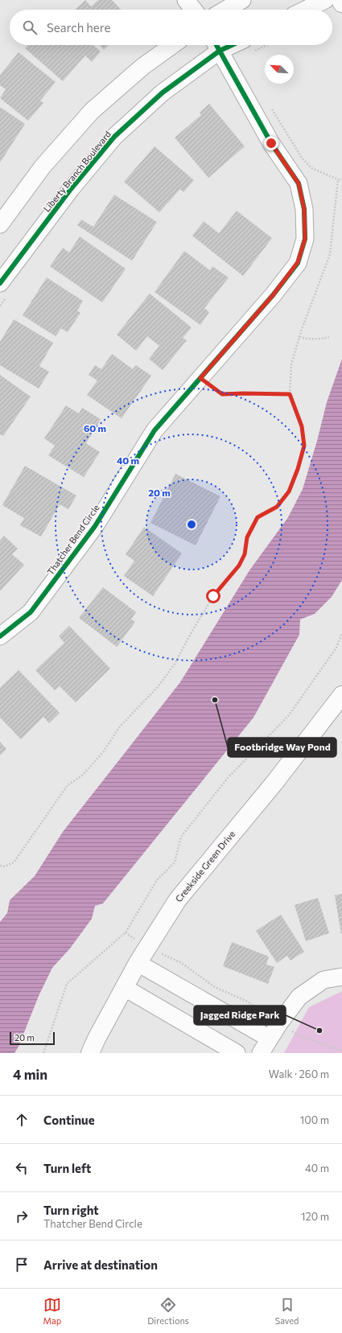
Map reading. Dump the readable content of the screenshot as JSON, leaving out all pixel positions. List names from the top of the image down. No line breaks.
{"streets":{"main road":["Creekside Green Drive"],"street":["Liberty Branch Boulevard","Thatcher Bend Circle"]},"crossings":[["Liberty Branch Boulevard","Thatcher Bend Circle"]],"places":["Footbridge Way Pond","Jagged Ridge Park"],"scale_bar":"20 m","north":"top left","page":{"search":"Search here","scale":"20 m","heading":["4 min","Walk · 260 m"],"list":[["Continue","100 m"],["Turn left","40 m"],["Turn right","Thatcher Bend Circle","120 m"],"Arrive at destination"],"nav":["Map","Directions","Saved"]},"rings":["60 m","40 m","20 m"]}
